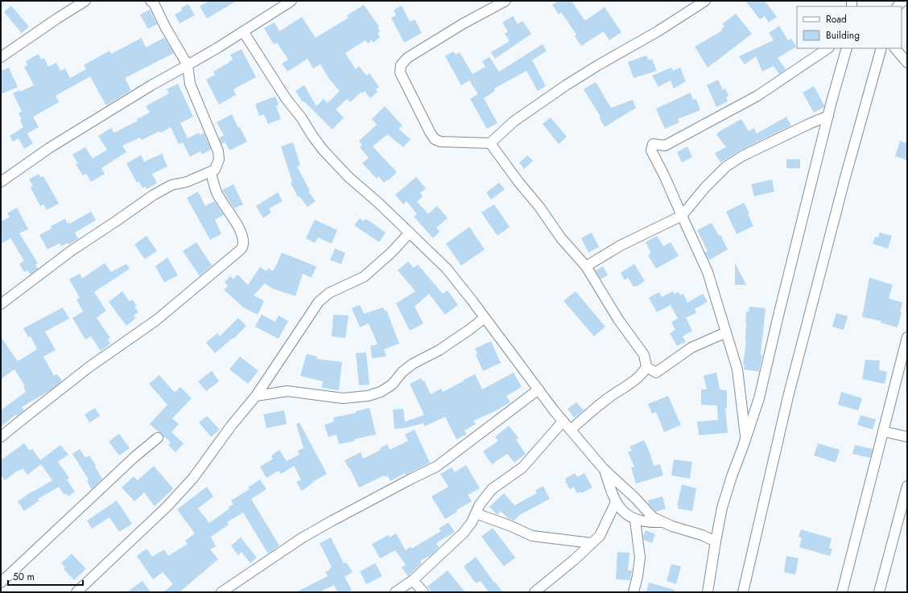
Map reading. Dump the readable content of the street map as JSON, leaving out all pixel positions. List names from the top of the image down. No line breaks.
{"legend":["Road","Building"],"scale_bar":"50 m"}
